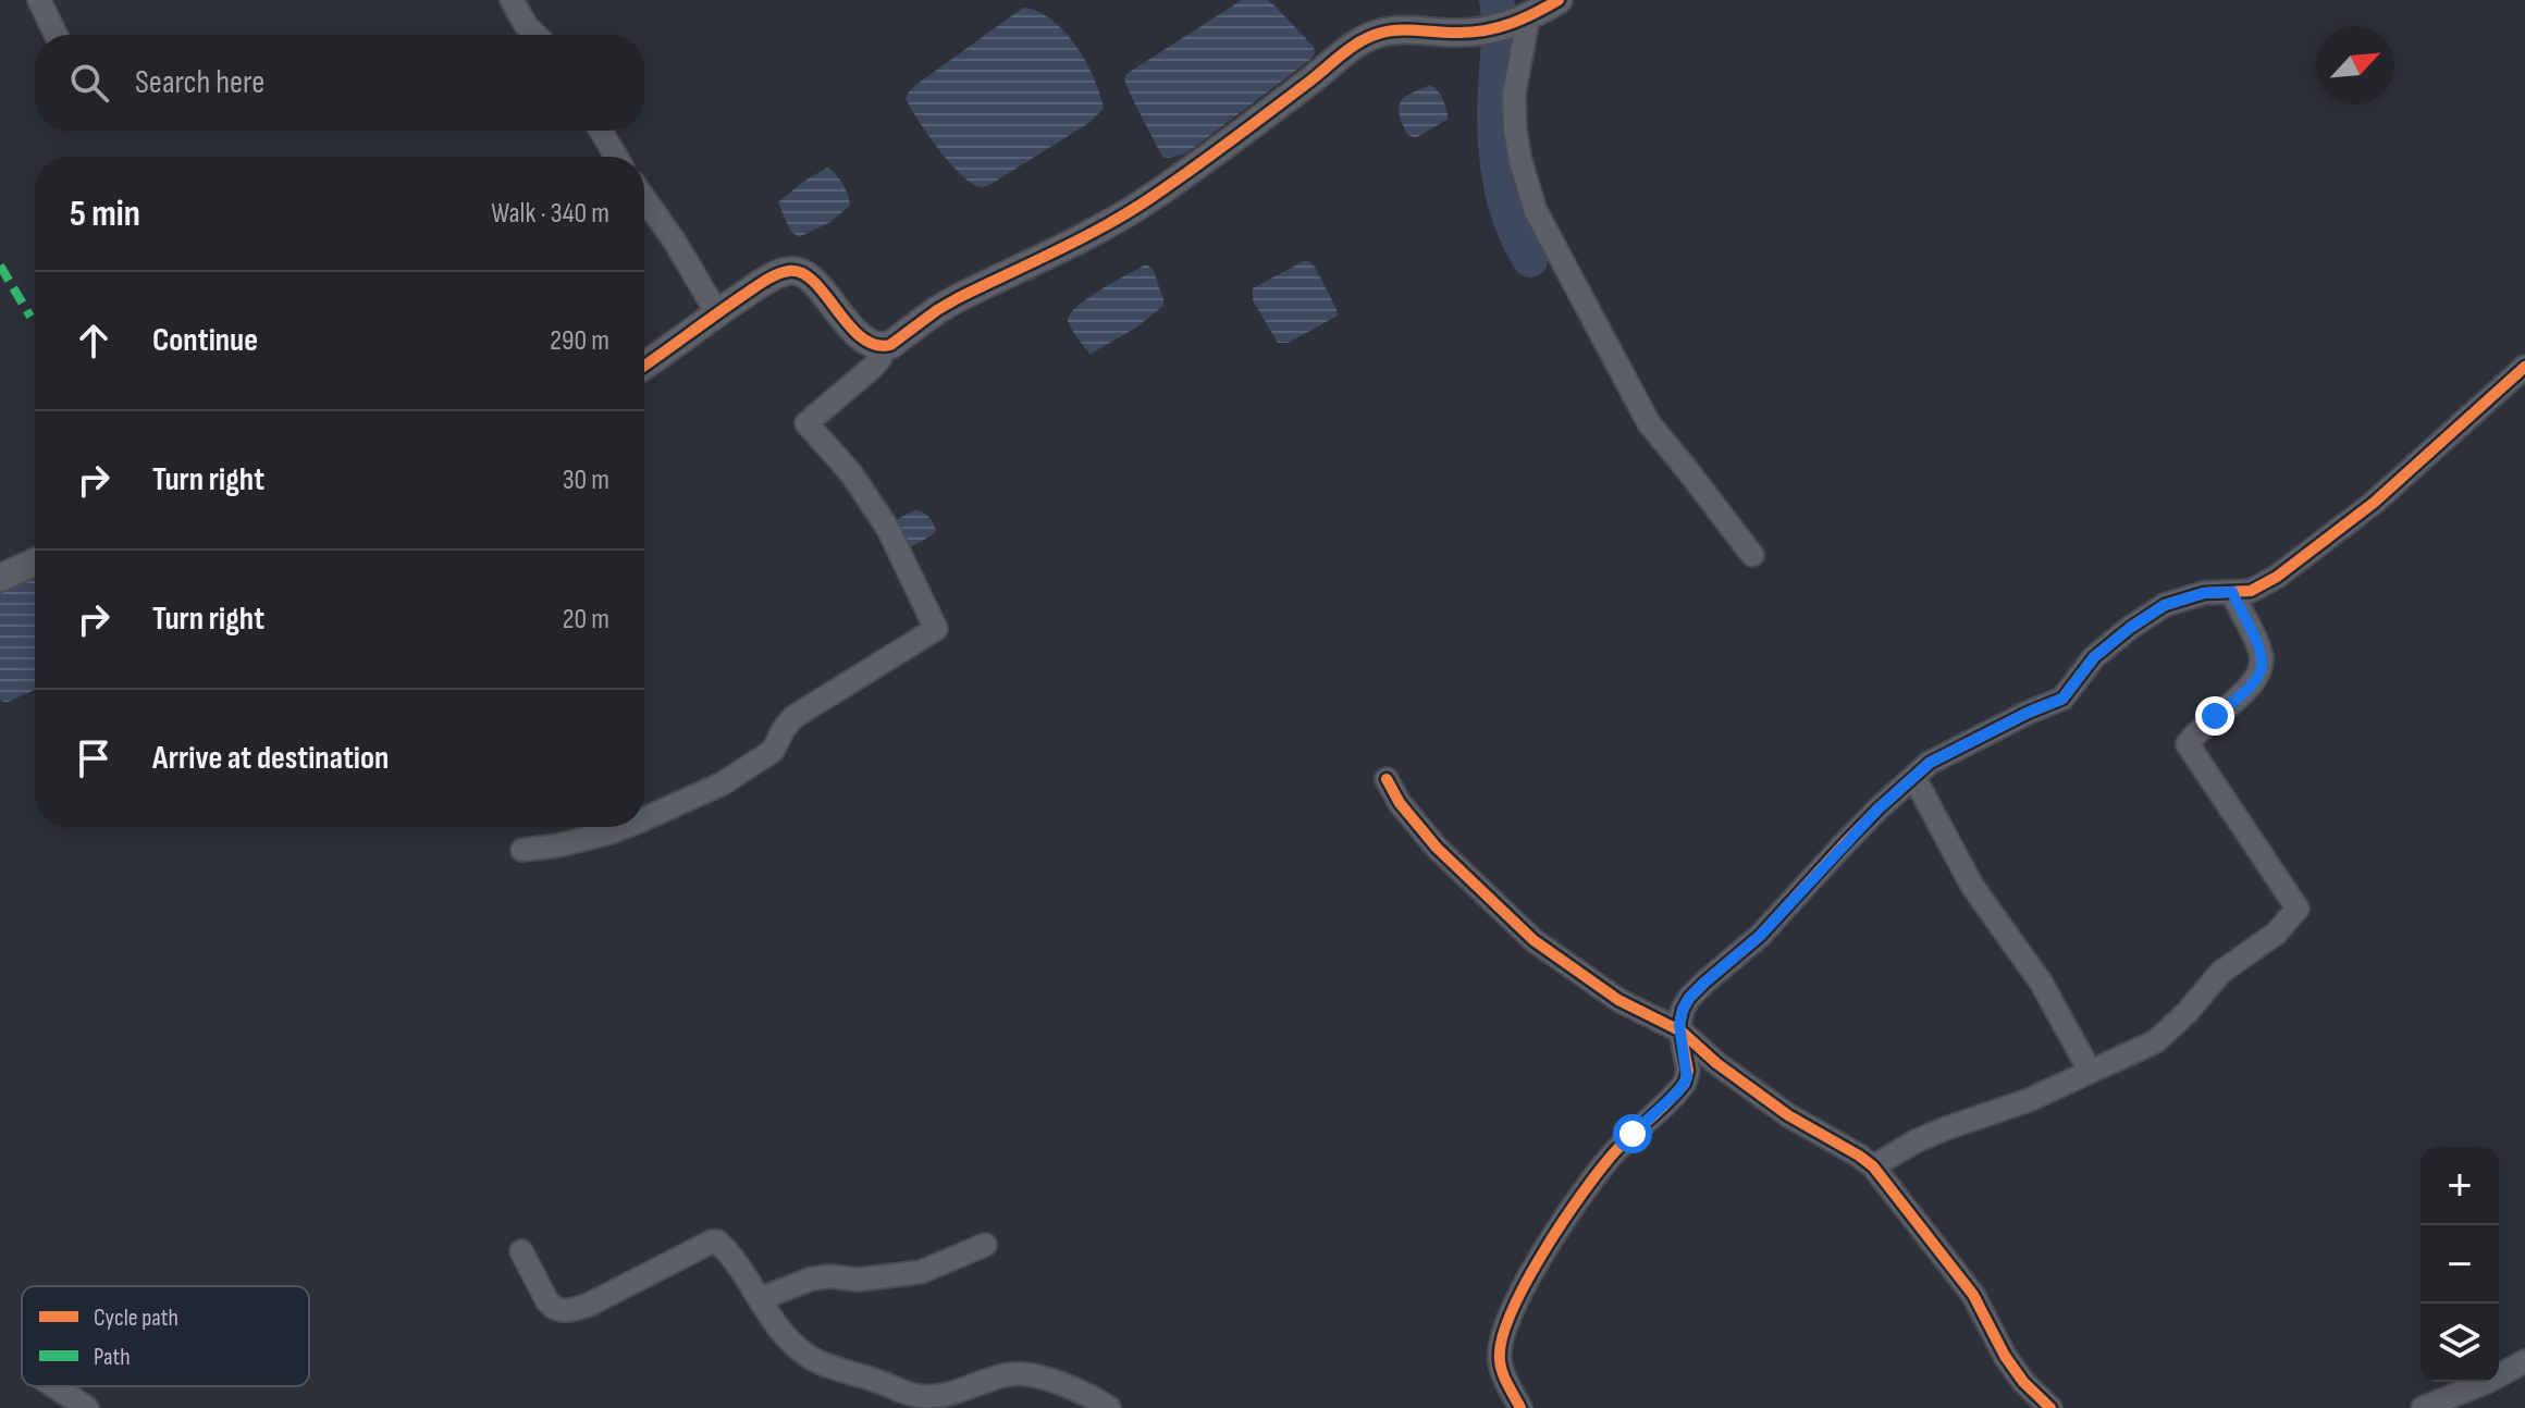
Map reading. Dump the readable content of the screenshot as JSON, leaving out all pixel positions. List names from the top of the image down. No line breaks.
{"legend":["Cycle path","Path"],"north":"top right","page":{"search":"Search here","heading":["5 min","Walk · 340 m"],"list":[["Continue","290 m"],["Turn right","30 m"],["Turn right","20 m"],"Arrive at destination"],"map_buttons":["+","−"]}}
